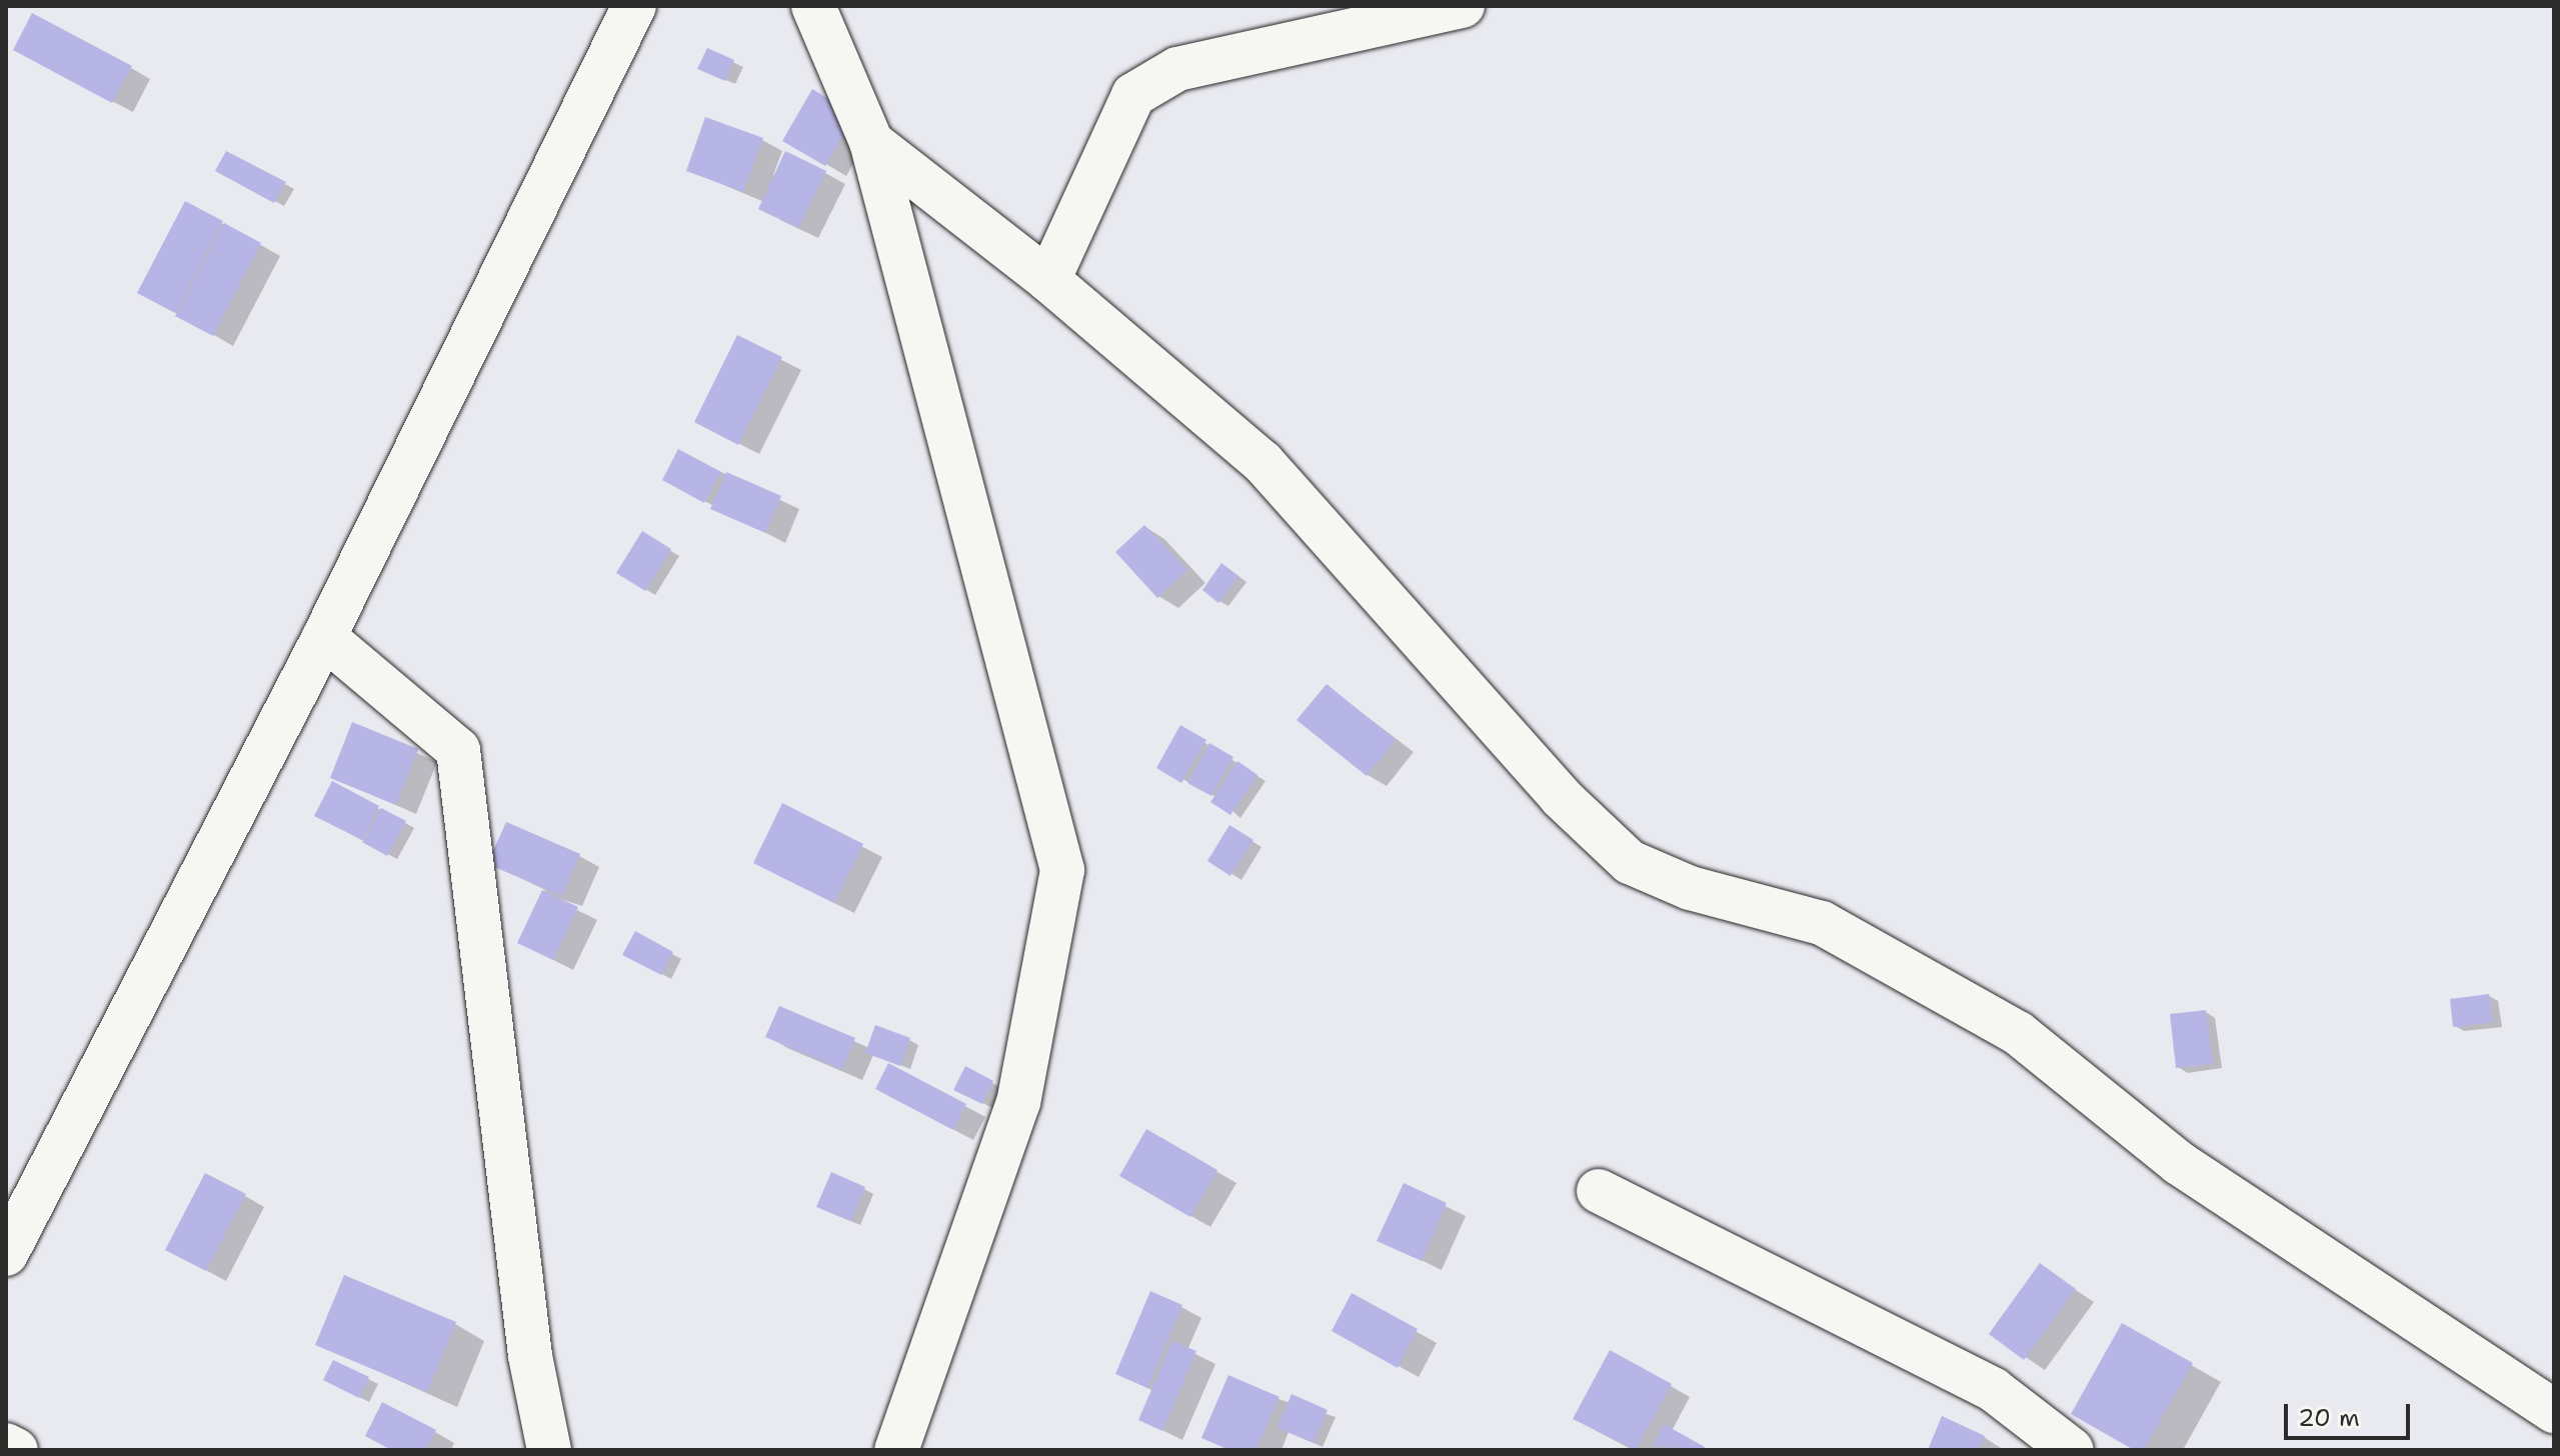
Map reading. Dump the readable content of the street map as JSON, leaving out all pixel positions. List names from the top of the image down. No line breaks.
{"scale_bar":"20 m"}
